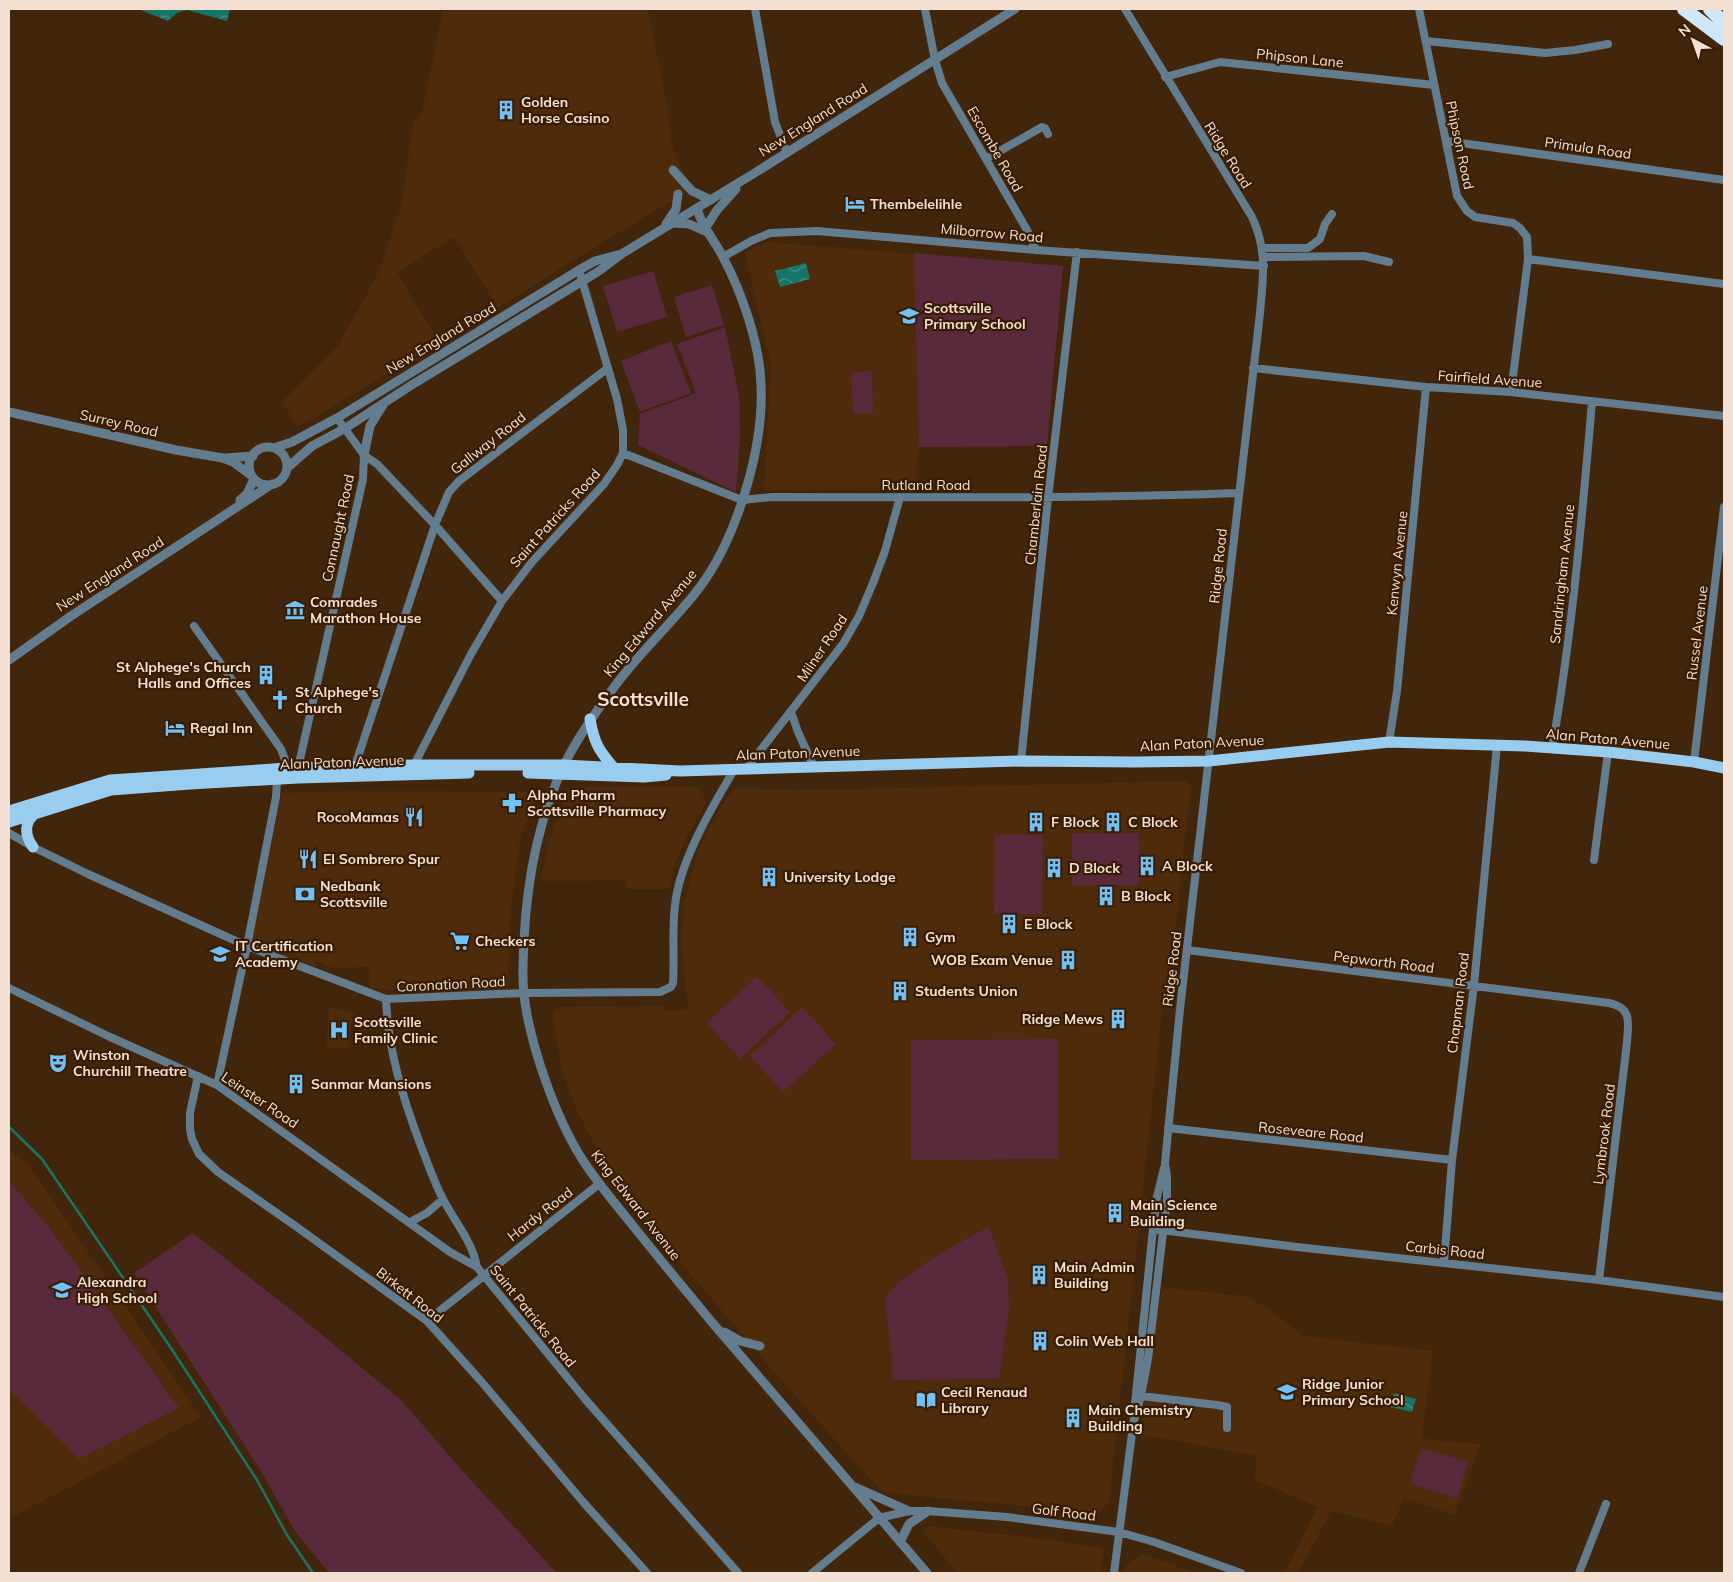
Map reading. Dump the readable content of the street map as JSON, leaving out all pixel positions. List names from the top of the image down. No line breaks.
{"streets":{"main road":["Alan Paton Avenue"],"street":["Phipson Lane","New England Road","Phipson Road","Primula Road","Escombe Road","Ridge Road","Milborrow Road","Fairfield Avenue","Surrey Road","Gallway Road","Rutland Road","Chamberlain Road","Saint Patricks Road","Connaught Road","Kenwyn Avenue","Sandringham Avenue","King Edward Avenue","Russel Avenue","Milner Road","Pepworth Road","Coronation Road","Chapman Road","Leinster Road","Roseveare Road","Lymbrook Road","Hardy Road","Carbis Road","Birkett Road","Golf Road"]},"crossings":[["Phipson Lane","Phipson Road"],["Phipson Lane","Ridge Road"],["New England Road","Escombe Road"],["New England Road","Surrey Road"],["New England Road","Saint Patricks Road"],["New England Road","King Edward Avenue"],["Phipson Road","Primula Road"],["Phipson Road","Fairfield Avenue"],["Escombe Road","Milborrow Road"],["Ridge Road","Milborrow Road"],["Ridge Road","Fairfield Avenue"],["Ridge Road","Rutland Road"],["Ridge Road","Alan Paton Avenue"],["Ridge Road","Pepworth Road"],["Ridge Road","Roseveare Road"],["Ridge Road","Carbis Road"],["Ridge Road","Golf Road"],["Milborrow Road","Chamberlain Road"],["Milborrow Road","King Edward Avenue"],["Fairfield Avenue","Kenwyn Avenue"],["Fairfield Avenue","Sandringham Avenue"],["Gallway Road","Saint Patricks Road"],["Gallway Road","Alan Paton Avenue"],["Rutland Road","Chamberlain Road"],["Rutland Road","Saint Patricks Road"],["Rutland Road","King Edward Avenue"],["Rutland Road","Milner Road"],["Chamberlain Road","Alan Paton Avenue"],["Saint Patricks Road","Alan Paton Avenue"],["Saint Patricks Road","Coronation Road"],["Saint Patricks Road","Leinster Road"],["Saint Patricks Road","Hardy Road"],["Connaught Road","Alan Paton Avenue"],["Kenwyn Avenue","Alan Paton Avenue"],["Sandringham Avenue","Alan Paton Avenue"],["King Edward Avenue","Alan Paton Avenue"],["King Edward Avenue","Coronation Road"],["King Edward Avenue","Hardy Road"],["King Edward Avenue","Golf Road"],["Russel Avenue","Alan Paton Avenue"],["Milner Road","Alan Paton Avenue"],["Alan Paton Avenue","Coronation Road"],["Alan Paton Avenue","Chapman Road"],["Pepworth Road","Chapman Road"],["Pepworth Road","Lymbrook Road"],["Chapman Road","Roseveare Road"],["Chapman Road","Carbis Road"],["Leinster Road","Birkett Road"],["Lymbrook Road","Carbis Road"],["Hardy Road","Birkett Road"]],"districts":["Scottsville"],"places":{"building":["Golden Horse Casino","St Alphege's Church Halls and Offices","F Block","C Block","A Block","D Block","University Lodge","B Block","E Block","Gym","WOB Exam Venue","Students Union","Ridge Mews","Sanmar Mansions","Main Science Building","Main Admin Building","Colin Web Hall","Main Chemistry Building"],"hotel":["Thembelelihle","Regal Inn"],"school or university":["Scottsville Primary School","IT Certification Academy","Alexandra High School","Ridge Junior Primary School"],"museum":["Comrades Marathon House"],"church":["St Alphege's Church"],"pharmacy":["Alpha Pharm Scottsville Pharmacy"],"restaurant":["RocoMamas","El Sombrero Spur"],"bank":["Nedbank Scottsville"],"supermarket":["Checkers"],"hospital":["Scottsville Family Clinic"],"theatre":["Winston Churchill Theatre"],"library":["Cecil Renaud Library"]},"north":"top left"}
